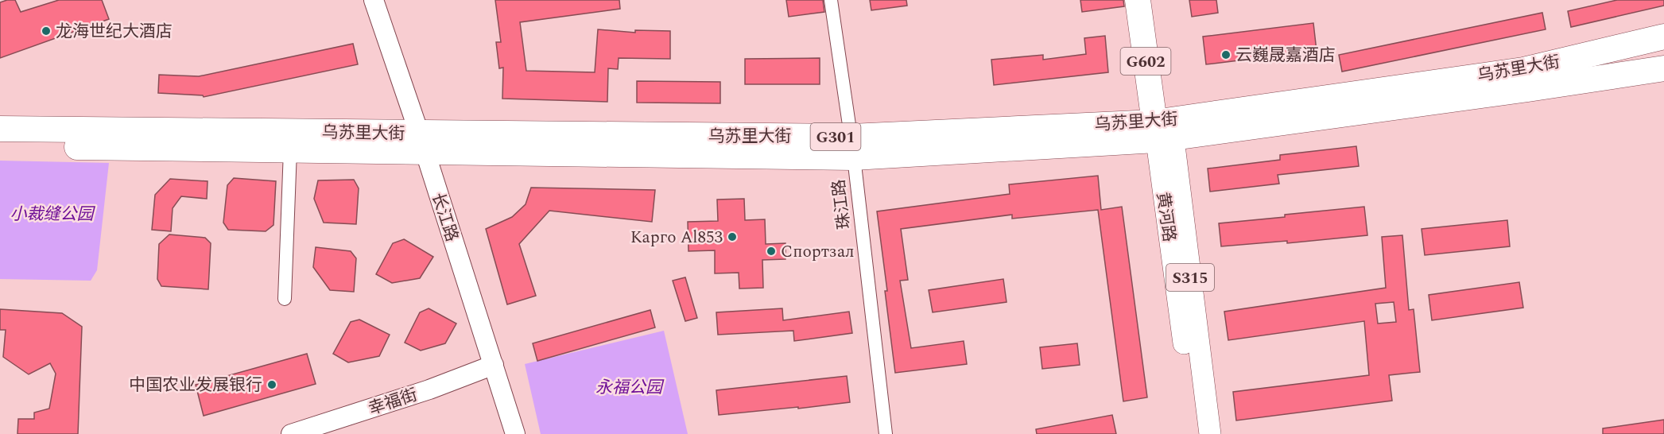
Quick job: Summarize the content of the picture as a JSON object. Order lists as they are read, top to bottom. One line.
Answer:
{"streets":{"highway":["G602","乌苏里大街","G301","黄河路"],"main road":["S315"],"street":["珠江路","长江路","幸福街"]},"crossings":[["乌苏里大街","珠江路"],["乌苏里大街","长江路"],["乌苏里大街","黄河路"],["长江路","幸福街"]],"parks":["小裁缝公园","永福公园"],"places":["龙海世纪大酒店","云巍晟嘉酒店","Карго Al853","Спортзал","中国农业发展银行"]}
